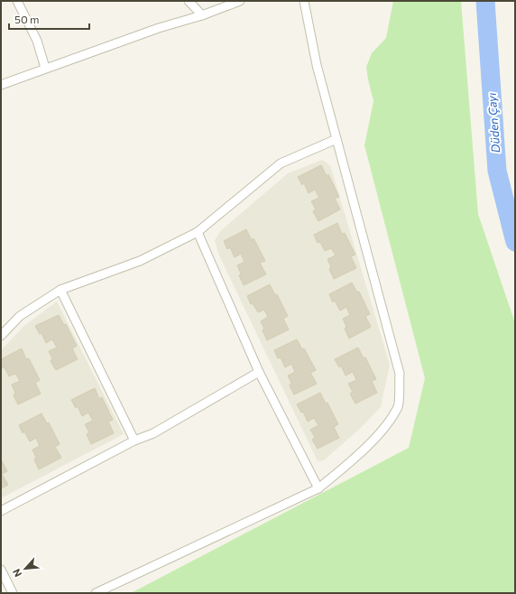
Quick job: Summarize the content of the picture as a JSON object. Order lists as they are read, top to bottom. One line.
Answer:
{"water":["Düden Çayı"],"scale_bar":"50 m","north":"bottom left"}
